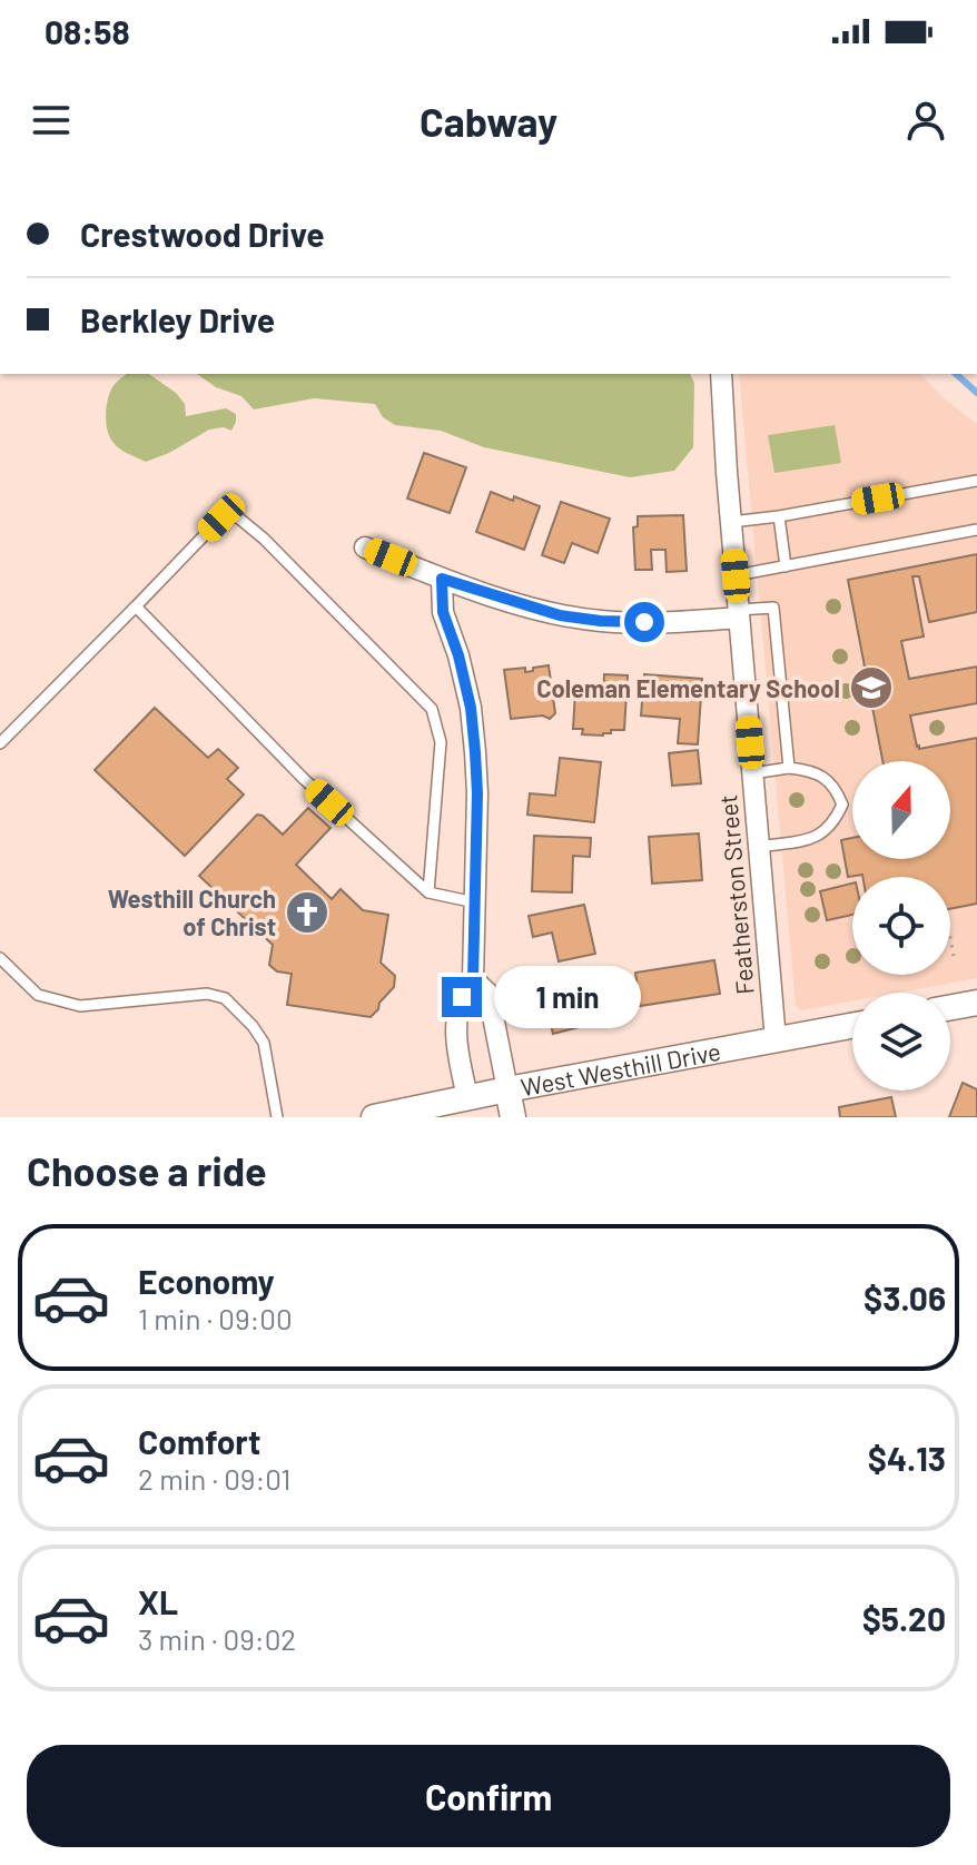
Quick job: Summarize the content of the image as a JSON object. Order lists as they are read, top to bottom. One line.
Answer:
{"streets":{"street":["Featherston Street","West Westhill Drive"]},"crossings":[["Featherston Street","West Westhill Drive"]],"places":{"school or university":["Coleman Elementary School"],"church":["Westhill Church of Christ"]},"north":"top","page":{"status":"08:58","header":"Cabway","banner":["Crestwood Drive","Berkley Drive"],"bubble":"1 min","heading":"Choose a ride","list":[{"name":"Economy","note":"1 min · 09:00","value":"$3.06"},{"name":"Comfort","note":"2 min · 09:01","value":"$4.13"},{"name":"XL","note":"3 min · 09:02","value":"$5.20"}],"buttons":"Confirm"}}
